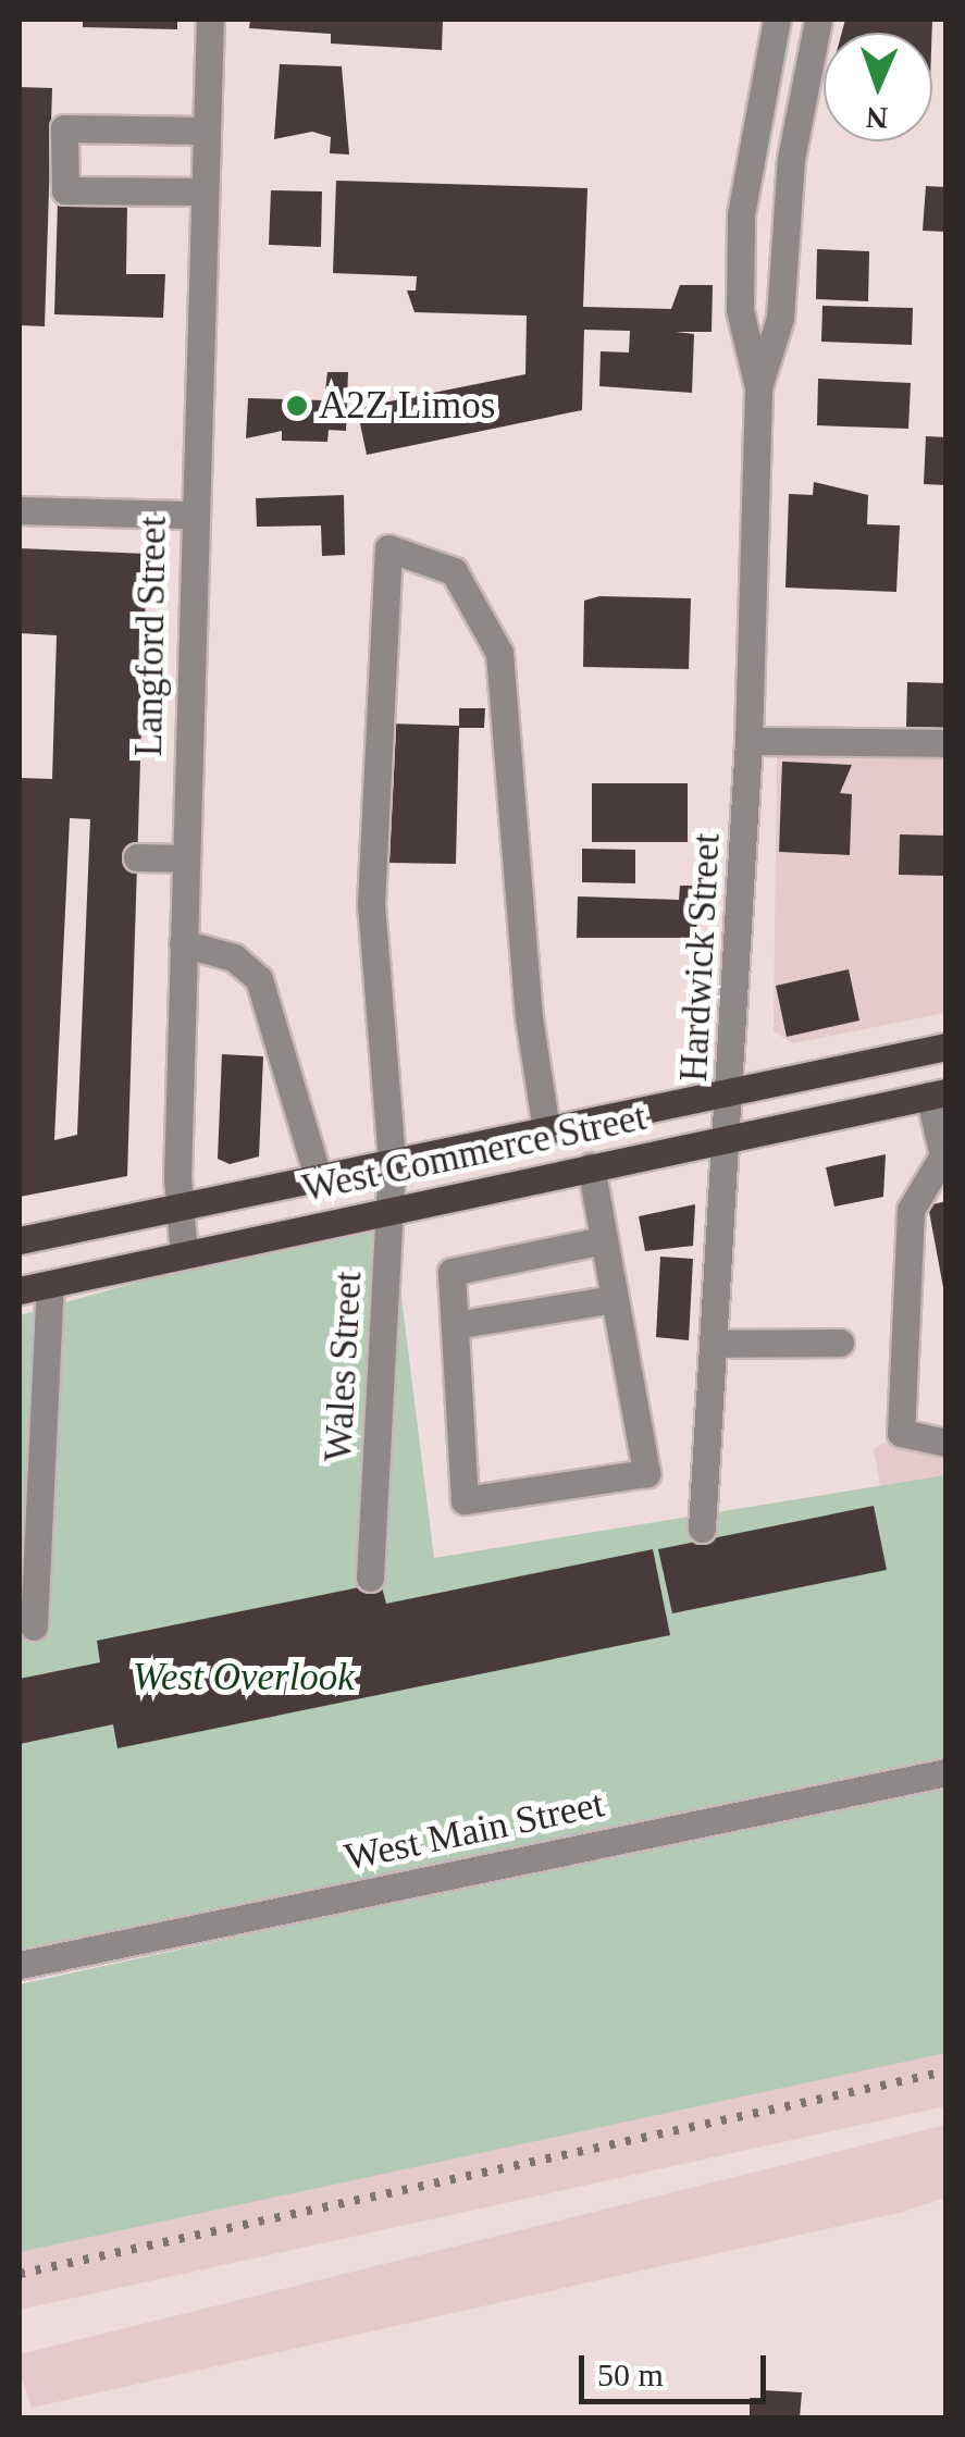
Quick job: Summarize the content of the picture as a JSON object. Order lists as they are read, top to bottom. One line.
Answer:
{"streets":{"main road":["West Commerce Street"],"street":["Langford Street","Hardwick Street","Wales Street","West Main Street"]},"crossings":[["Langford Street","West Commerce Street"],["Hardwick Street","West Commerce Street"],["West Commerce Street","Wales Street"]],"parks":["West Overlook"],"places":["A2Z Limos"],"scale_bar":"50 m","north":"bottom"}
